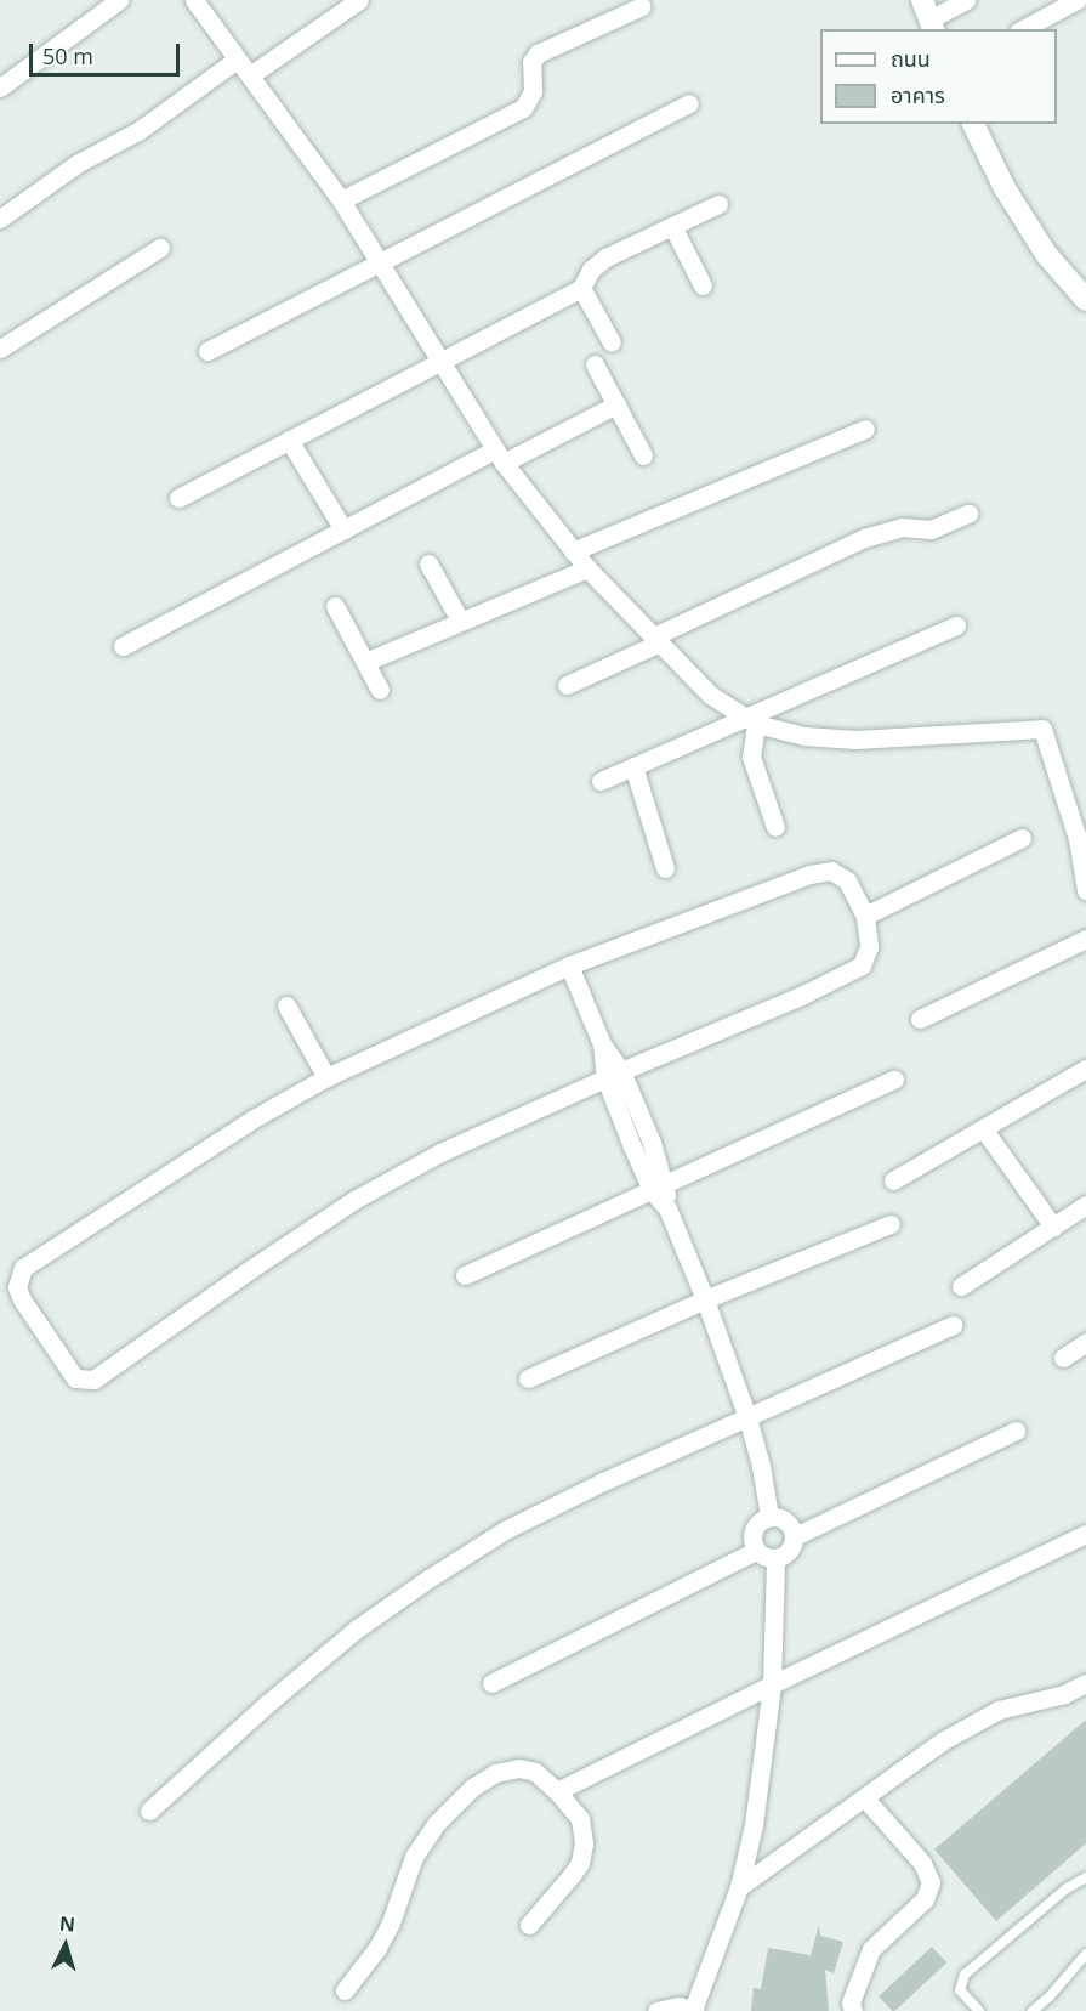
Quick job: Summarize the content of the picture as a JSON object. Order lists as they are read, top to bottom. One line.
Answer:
{"legend":["ถนน","อาคาร"],"scale_bar":"50 m","north":"top"}
